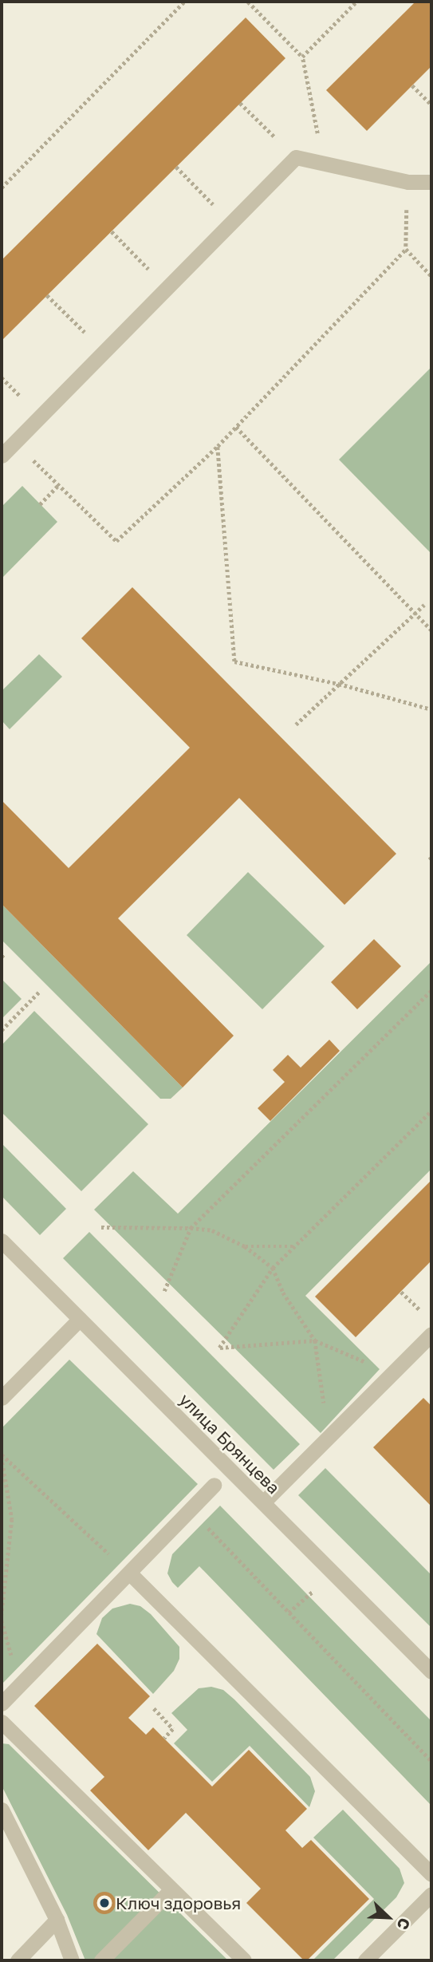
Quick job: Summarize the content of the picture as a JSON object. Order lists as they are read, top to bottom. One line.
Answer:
{"streets":{"street":["улица Брянцева"]},"places":["Ключ здоровья"],"north":"bottom right"}
